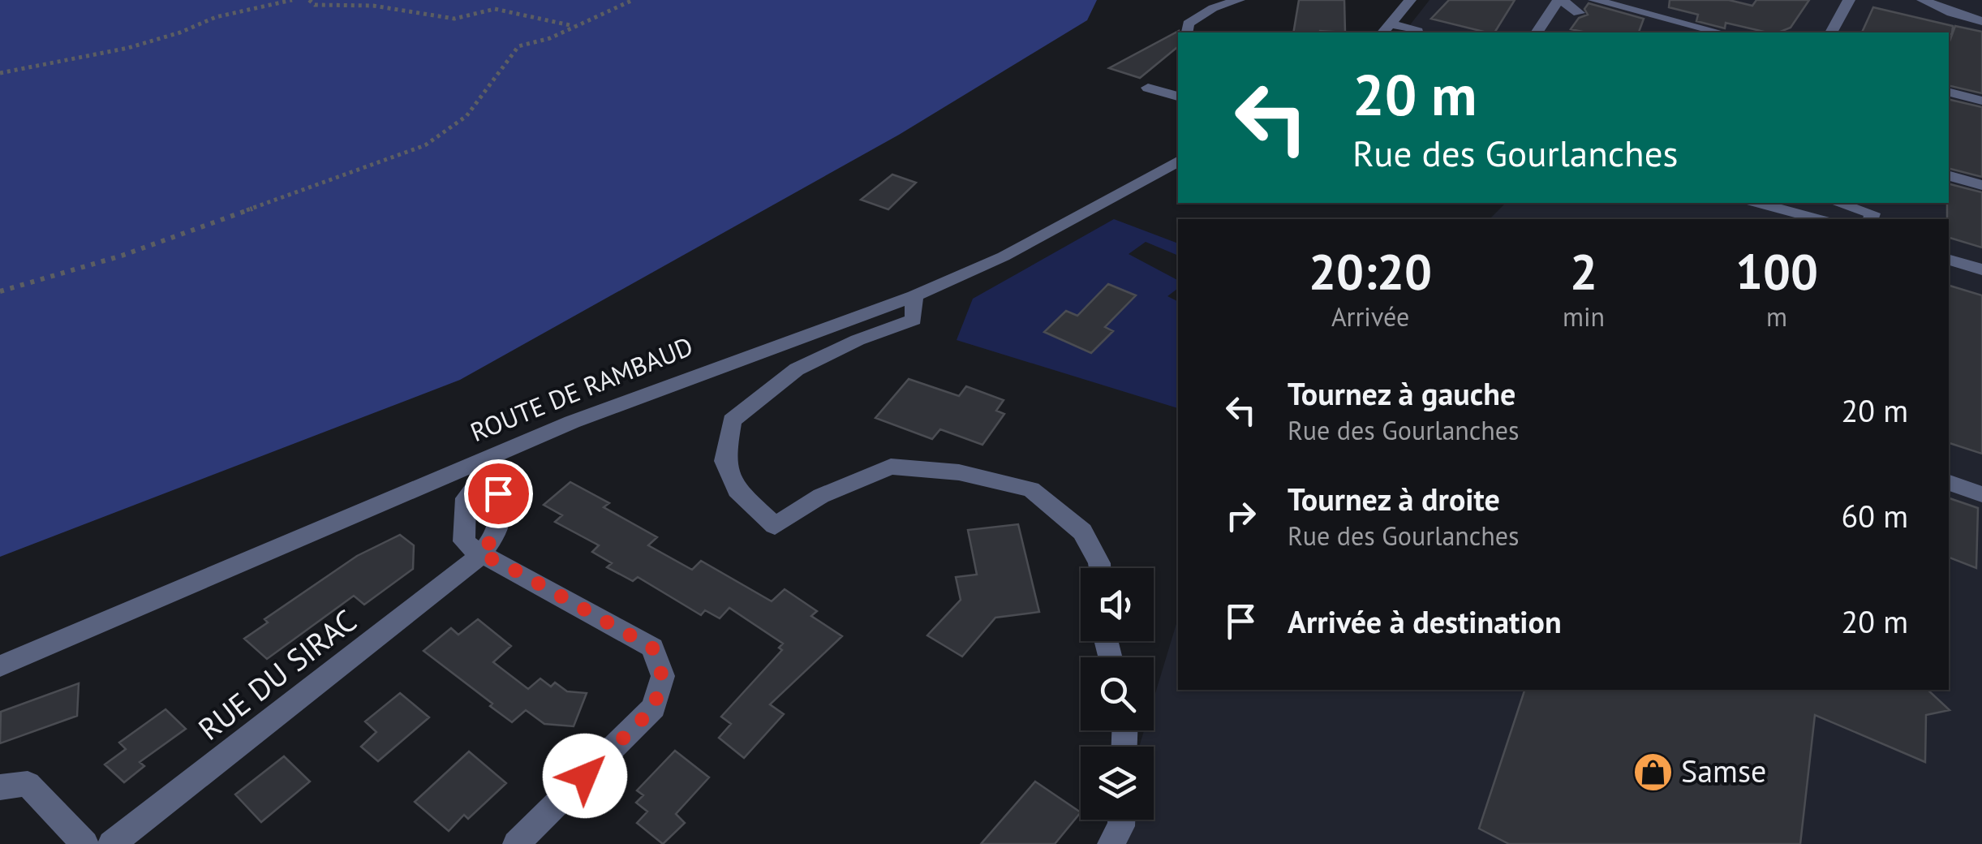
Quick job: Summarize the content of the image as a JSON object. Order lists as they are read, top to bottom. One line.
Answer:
{"streets":{"street":["ROUTE DE RAMBAUD","RUE DU SIRAC"]},"crossings":[["ROUTE DE RAMBAUD","RUE DU SIRAC"]],"places":{"shop":["Samse"]},"page":{"turn":["20 m","Rue des Gourlanches"],"eta":["20:20","Arrivée","2","min","100","m"],"list":[{"name":"Tournez à gauche","note":"Rue des Gourlanches","value":"20 m"},{"name":"Tournez à droite","note":"Rue des Gourlanches","value":"60 m"},{"name":"Arrivée à destination","value":"20 m"}]}}
